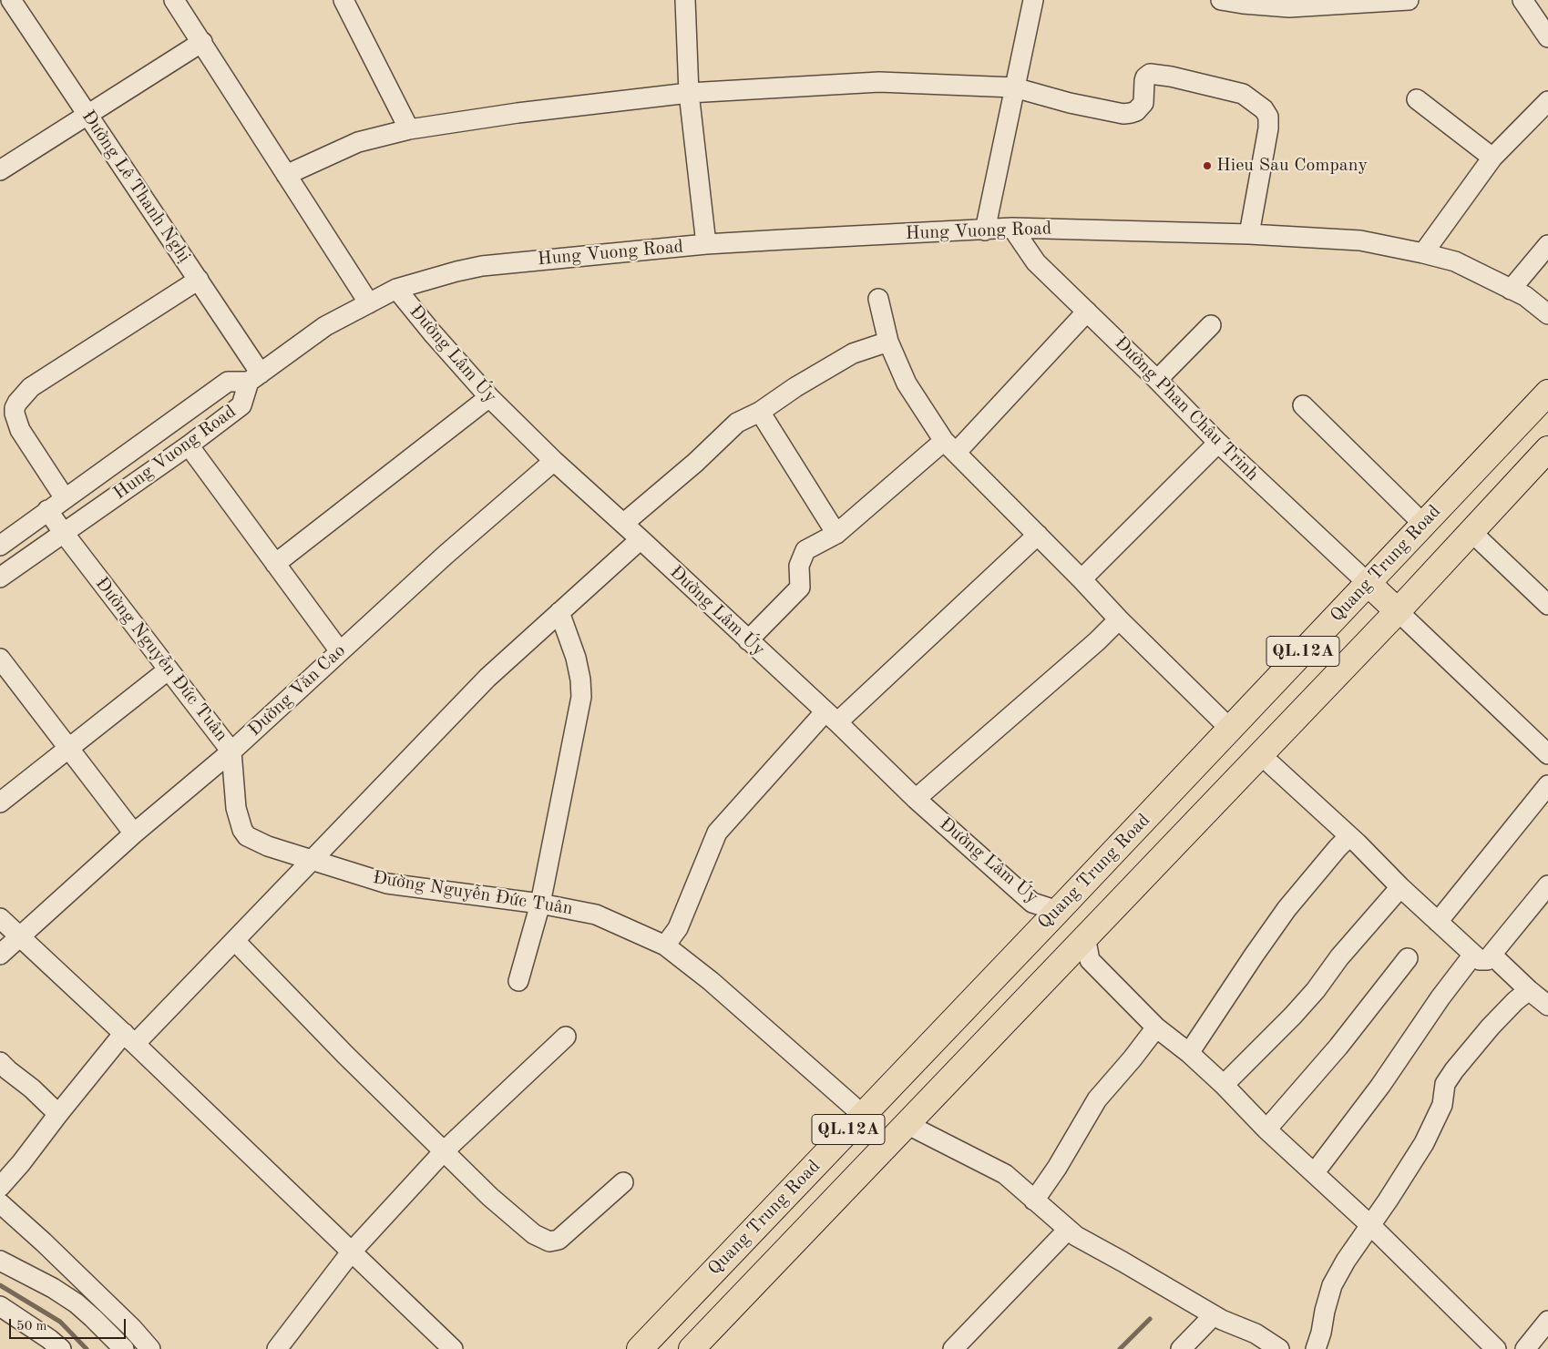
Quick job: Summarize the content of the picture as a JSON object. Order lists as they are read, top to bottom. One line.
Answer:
{"streets":{"highway":["Quang Trung Road","QL.12A"],"street":["Đường Lê Thanh Nghị","Hung Vuong Road","Đường Lâm Úy","Đường Phan Châu Trinh","Đường Nguyễn Đức Tuân","Đường Văn Cao"]},"crossings":[["Đường Lê Thanh Nghị","Hung Vuong Road"],["Hung Vuong Road","Đường Lâm Úy"],["Hung Vuong Road","Đường Phan Châu Trinh"],["Hung Vuong Road","Đường Nguyễn Đức Tuân"],["Đường Lâm Úy","Quang Trung Road"],["Đường Lâm Úy","Đường Văn Cao"],["Đường Phan Châu Trinh","Quang Trung Road"],["Quang Trung Road","Đường Nguyễn Đức Tuân"],["Đường Nguyễn Đức Tuân","Đường Văn Cao"]],"places":["Hieu Sau Company"],"scale_bar":"50 m"}
